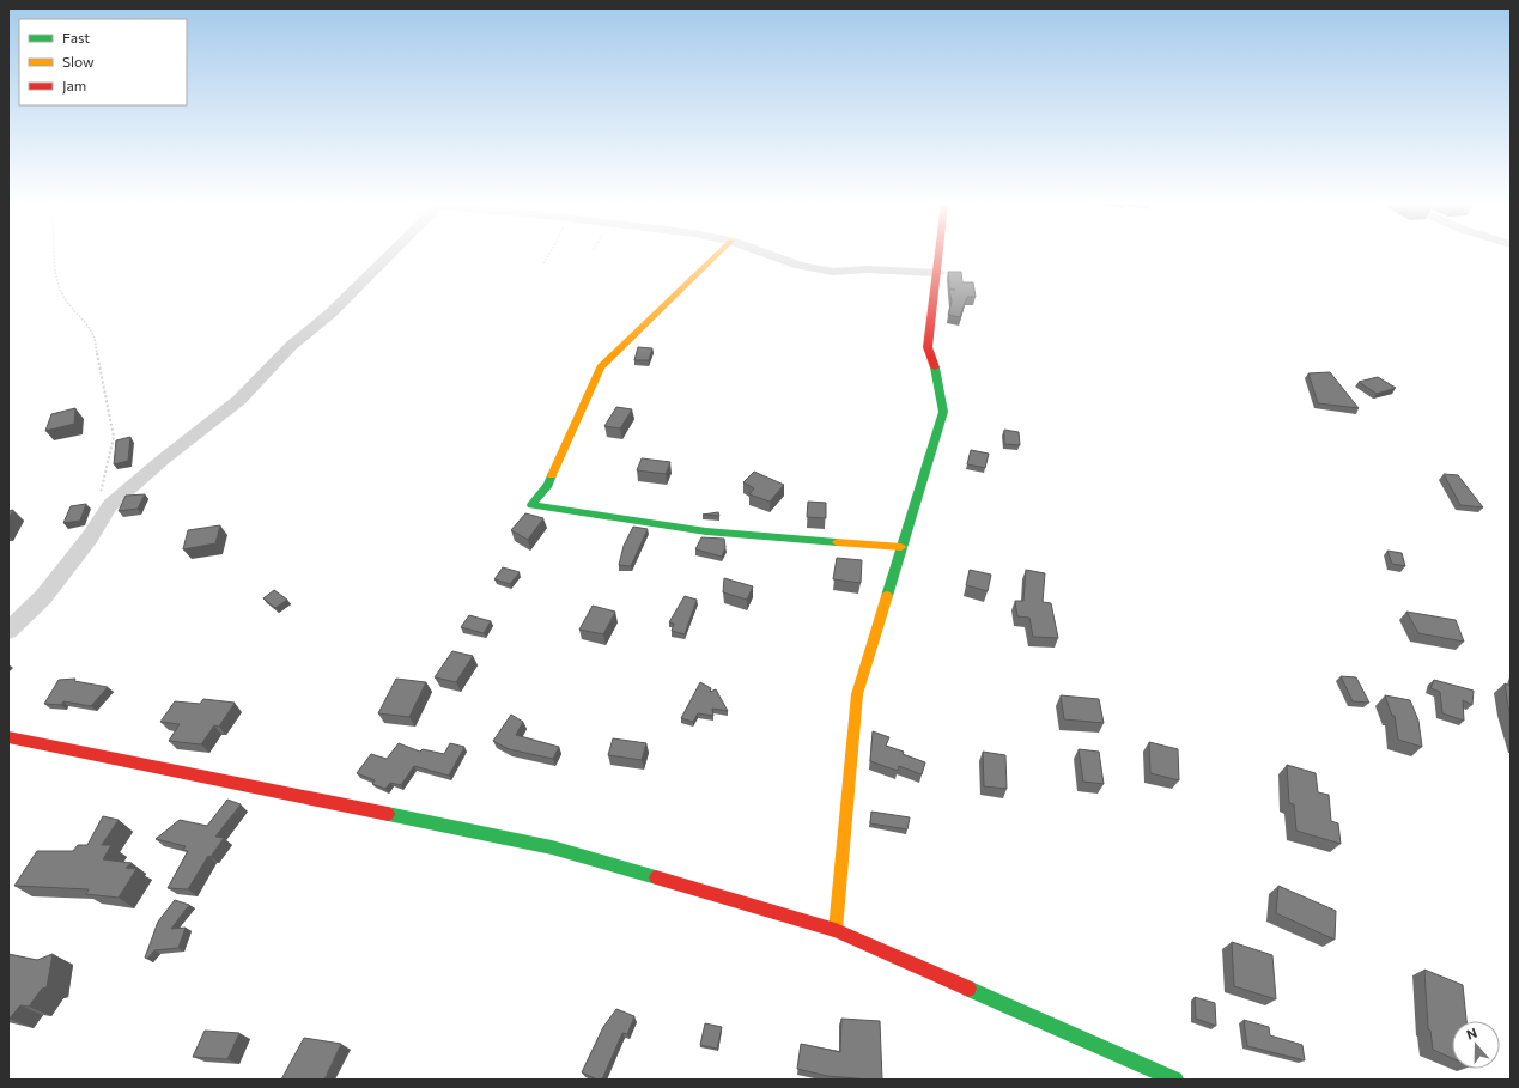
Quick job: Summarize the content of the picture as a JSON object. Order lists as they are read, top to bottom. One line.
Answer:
{"legend":["Fast","Slow","Jam"],"north":"top"}
